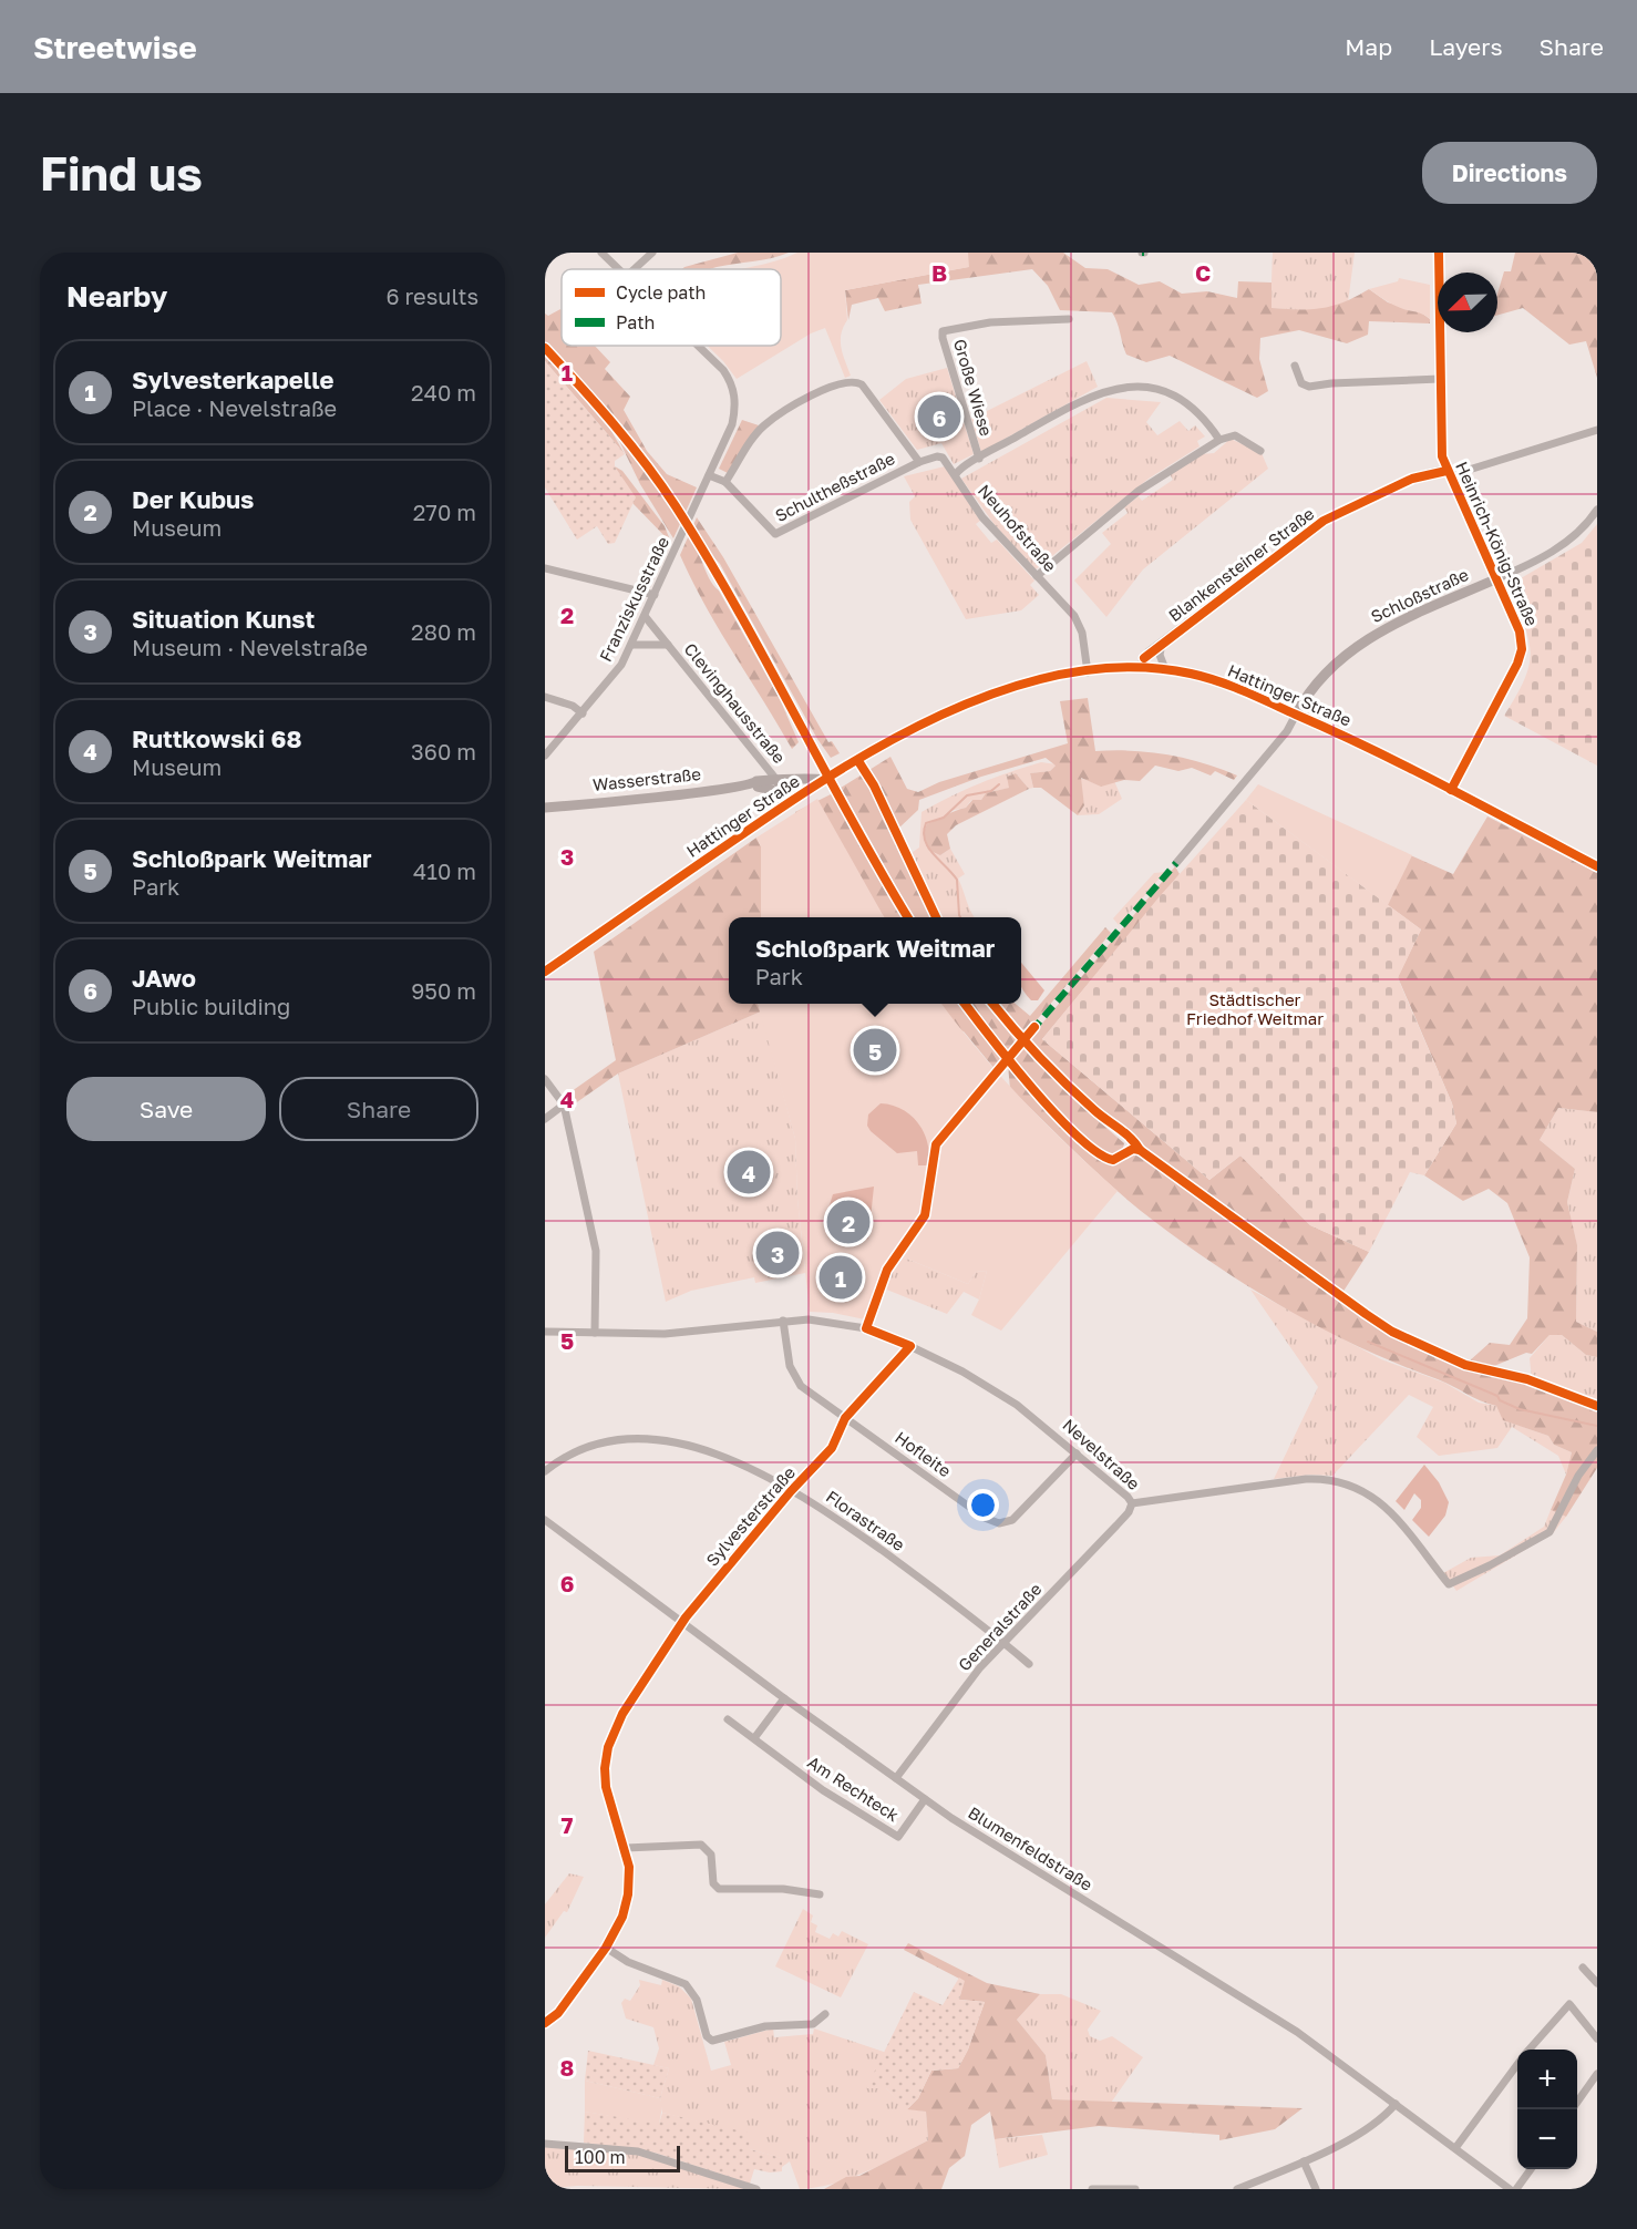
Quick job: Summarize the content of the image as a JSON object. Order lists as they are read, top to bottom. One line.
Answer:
{"streets":{"main road":["Heinrich-König-Straße","Schloßstraße","Hattinger Straße","Wasserstraße"],"street":["Große Wiese","Schultheßstraße","Neuhofstraße","Blankensteiner Straße","Franziskusstraße","Clevinghausstraße","Hofleite","Nevelstraße","Sylvesterstraße","Florastraße","Generalstraße","Am Rechteck","Blumenfeldstraße"]},"crossings":[["Schultheßstraße","Neuhofstraße"],["Schultheßstraße","Franziskusstraße"],["Neuhofstraße","Hattinger Straße"],["Heinrich-König-Straße","Blankensteiner Straße"],["Heinrich-König-Straße","Schloßstraße"],["Heinrich-König-Straße","Hattinger Straße"],["Blankensteiner Straße","Hattinger Straße"],["Schloßstraße","Hattinger Straße"],["Franziskusstraße","Clevinghausstraße"],["Hattinger Straße","Wasserstraße"],["Clevinghausstraße","Wasserstraße"],["Hofleite","Nevelstraße"],["Nevelstraße","Generalstraße"],["Sylvesterstraße","Florastraße"],["Sylvesterstraße","Blumenfeldstraße"],["Florastraße","Generalstraße"],["Generalstraße","Blumenfeldstraße"],["Am Rechteck","Blumenfeldstraße"]],"parks":["Städtischer Friedhof Weitmar"],"legend":["Cycle path","Path"],"scale_bar":"100 m","north":"bottom left","page":{"header":"Streetwise","nav":["Map","Layers","Share"],"buttons":["Directions",["Save","Share"]],"title":"Find us","heading":["Nearby","6 results"],"list":[{"mark":"1","name":"Sylvesterkapelle","note":"Place · Nevelstraße","value":"240 m"},{"mark":"2","name":"Der Kubus","note":"Museum","value":"270 m"},{"mark":"3","name":"Situation Kunst","note":"Museum · Nevelstraße","value":"280 m"},{"mark":"4","name":"Ruttkowski 68","note":"Museum","value":"360 m"},{"mark":"5","name":"Schloßpark Weitmar","note":"Park","value":"410 m"},{"mark":"6","name":"JAwo","note":"Public building","value":"950 m"}],"pins":["6","5","4","2","3","1"],"popup":["Schloßpark Weitmar","Park"],"map_buttons":["+","−"],"scale":"100 m"},"grid":{"columns":["B","C"],"rows":["1","2","3","4","5","6","7","8"]}}
